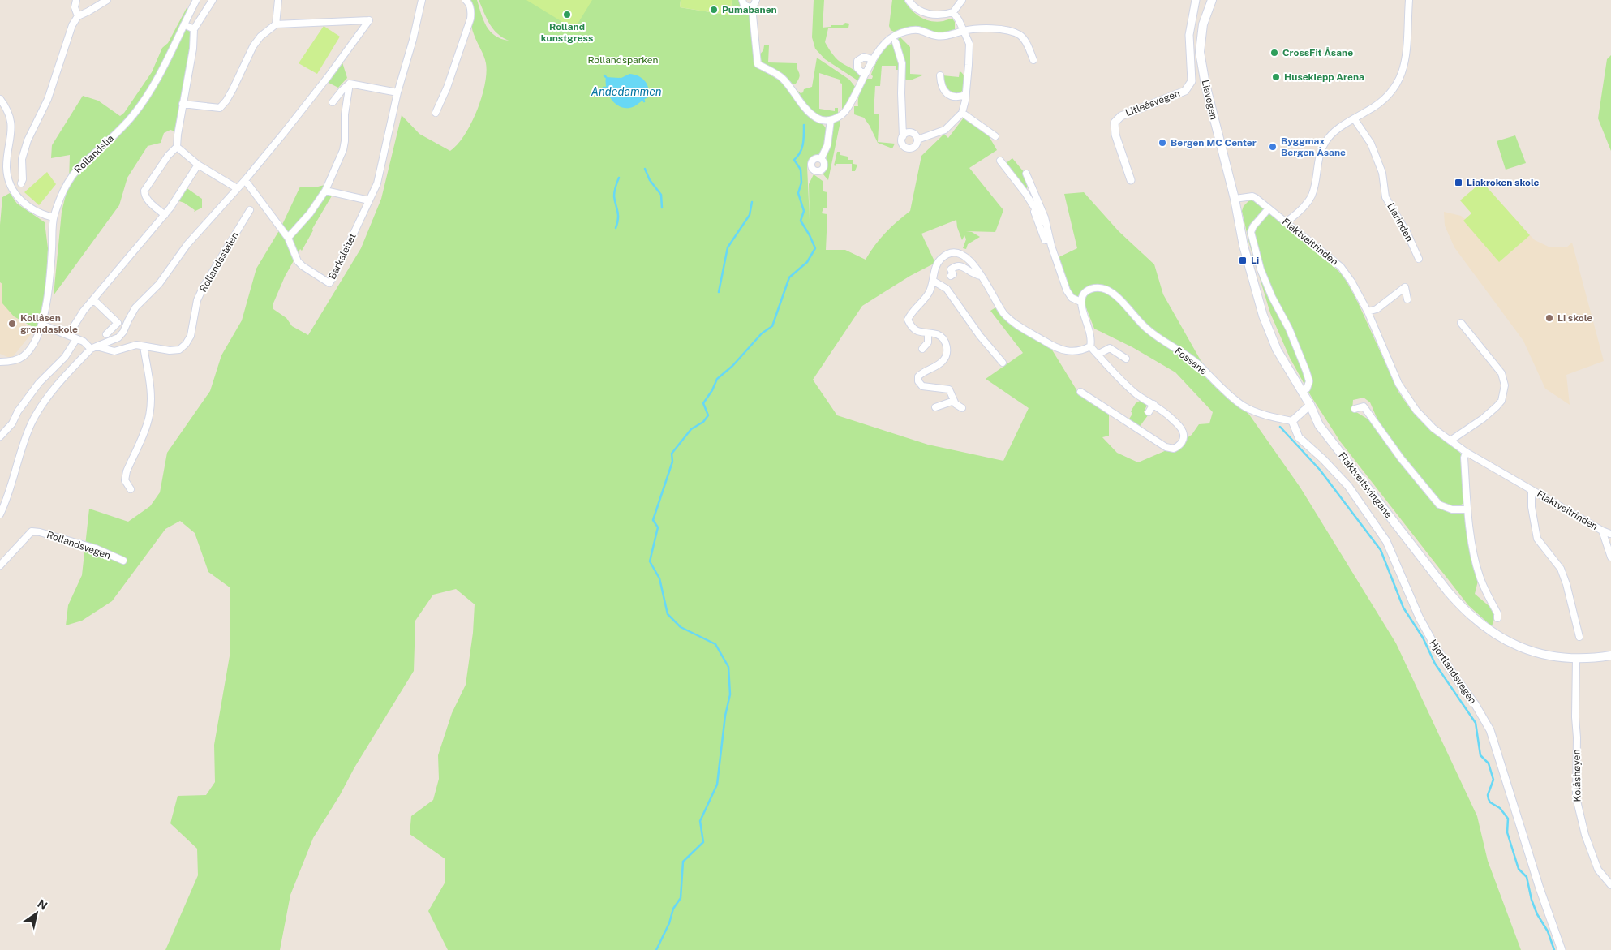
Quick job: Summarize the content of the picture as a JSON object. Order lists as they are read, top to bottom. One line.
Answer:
{"streets":{"main road":["Liavegen","Flaktveitsvingane"],"street":["Litleåsvegen","Rollandslia","Liarinden","Flaktveitrinden","Barkaleitet","Rollandsstølen","Fossane","Rollandsvegen","Hjortlandsvegen","Kolåshøyen"]},"crossings":[["Liavegen","Flaktveitrinden"],["Liavegen","Flaktveitsvingane"],["Flaktveitrinden","Flaktveitsvingane"],["Fossane","Hjortlandsvegen"],["Flaktveitsvingane","Kolåshøyen"]],"water":["Andedammen"],"parks":["Rollandsparken"],"places":{"other":["Pumabanen","Rolland kunstgress","CrossFit Åsane","Huseklepp Arena","Bergen MC Center","Byggmax Bergen Åsane","Li skole","Kollåsen grendaskole"],"transit":["Liakroken skole","Li"]},"north":"top right"}
